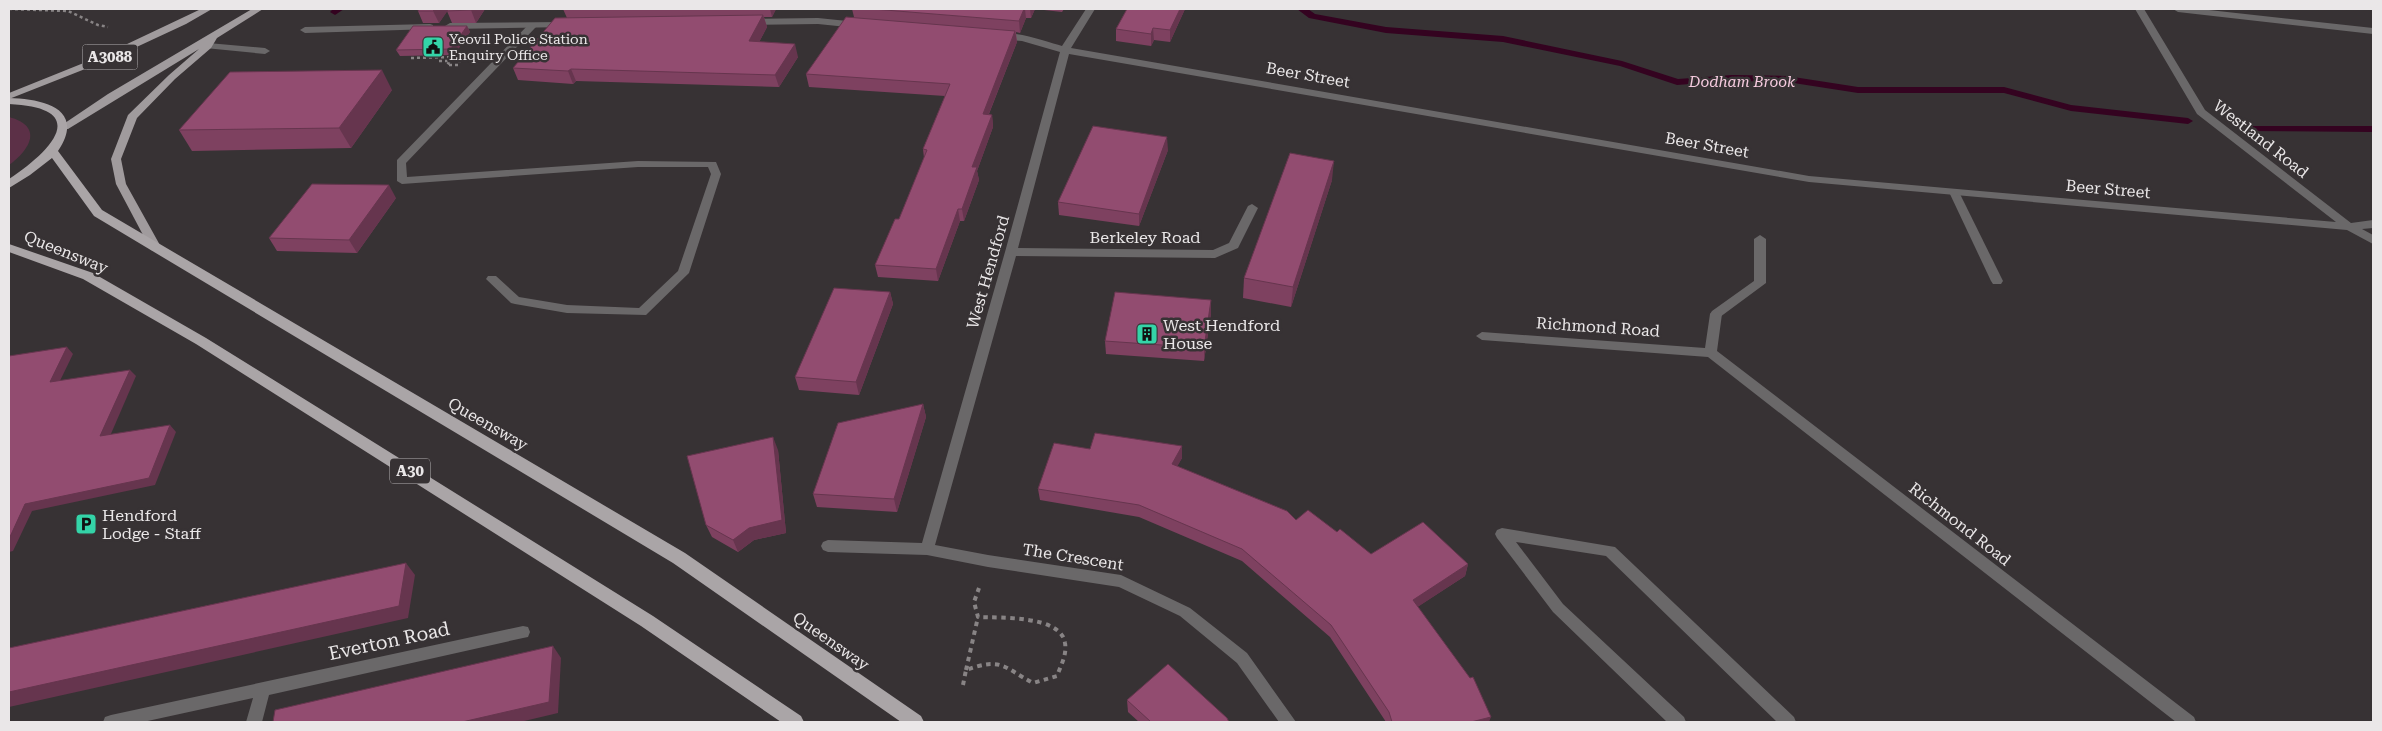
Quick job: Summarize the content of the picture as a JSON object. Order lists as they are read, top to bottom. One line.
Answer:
{"streets":{"highway":["Queensway","A30"],"main road":["A3088"],"street":["Beer Street","Westland Road","Berkeley Road","West Hendford","Richmond Road","The Crescent","Everton Road"]},"crossings":[["Beer Street","Westland Road"],["Beer Street","West Hendford"],["Berkeley Road","West Hendford"],["West Hendford","The Crescent"]],"water":["Dodham Brook"],"places":{"public building":["Yeovil Police Station Enquiry Office"],"building":["West Hendford House"],"parking":["Hendford Lodge - Staff"]}}
